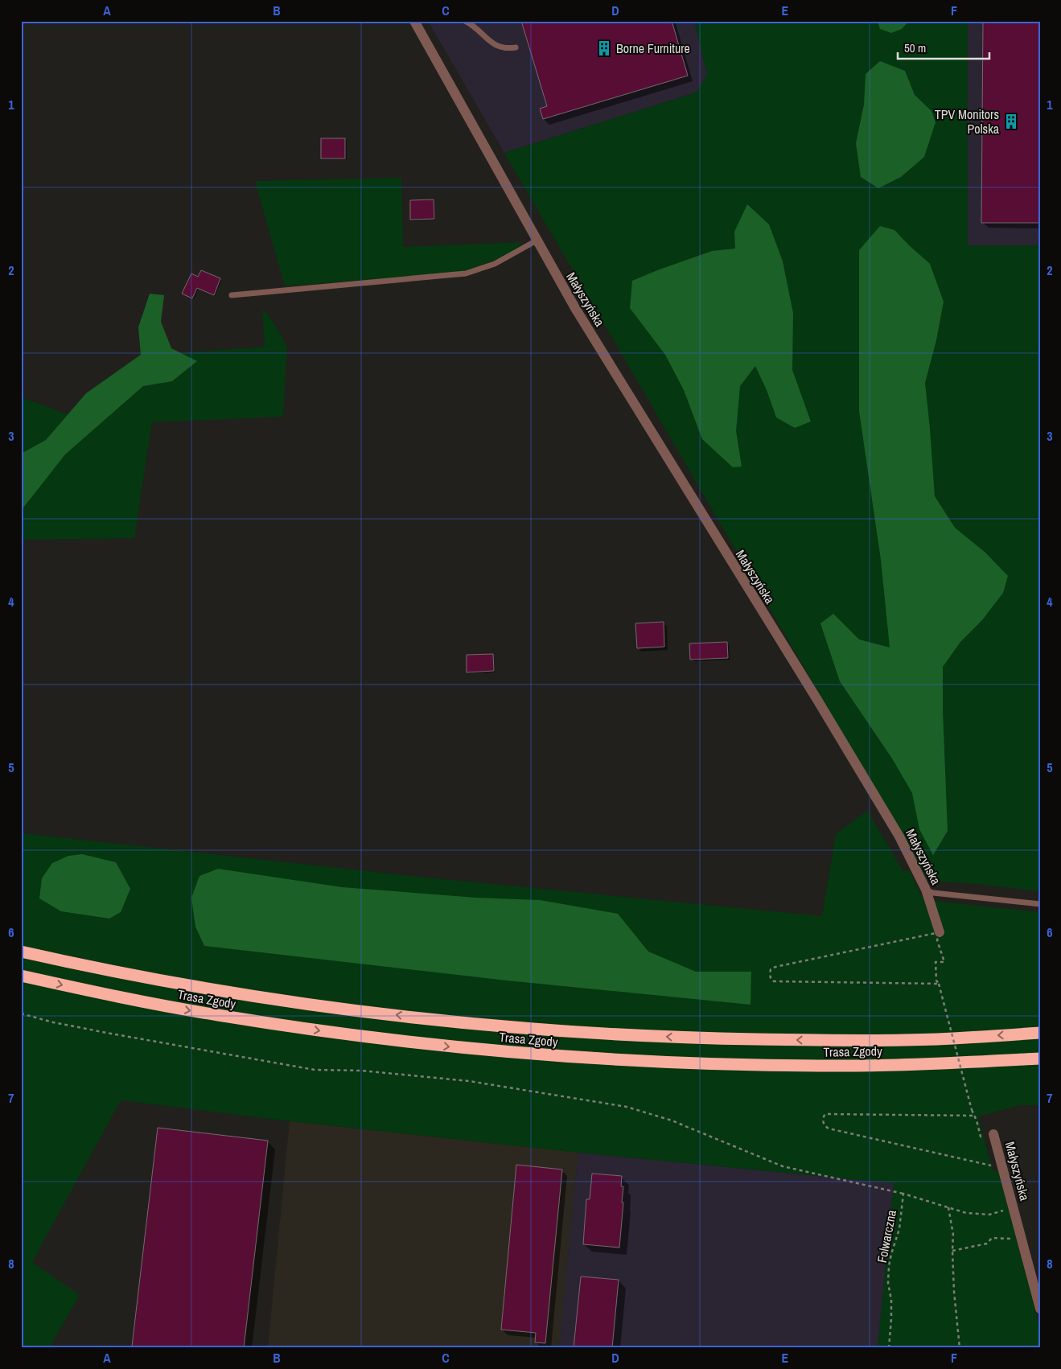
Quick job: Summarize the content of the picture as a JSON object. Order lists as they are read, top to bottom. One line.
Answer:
{"streets":{"highway":["Trasa Zgody"],"street":["Małyszyńska"],"path":["Folwarczna"]},"crossings":[["Małyszyńska","Folwarczna"]],"places":{"building":["Borne Furniture","TPV Monitors Polska"]},"scale_bar":"50 m","grid":{"columns":["A","B","C","D","E","F"],"rows":["1","2","3","4","5","6","7","8"]}}
